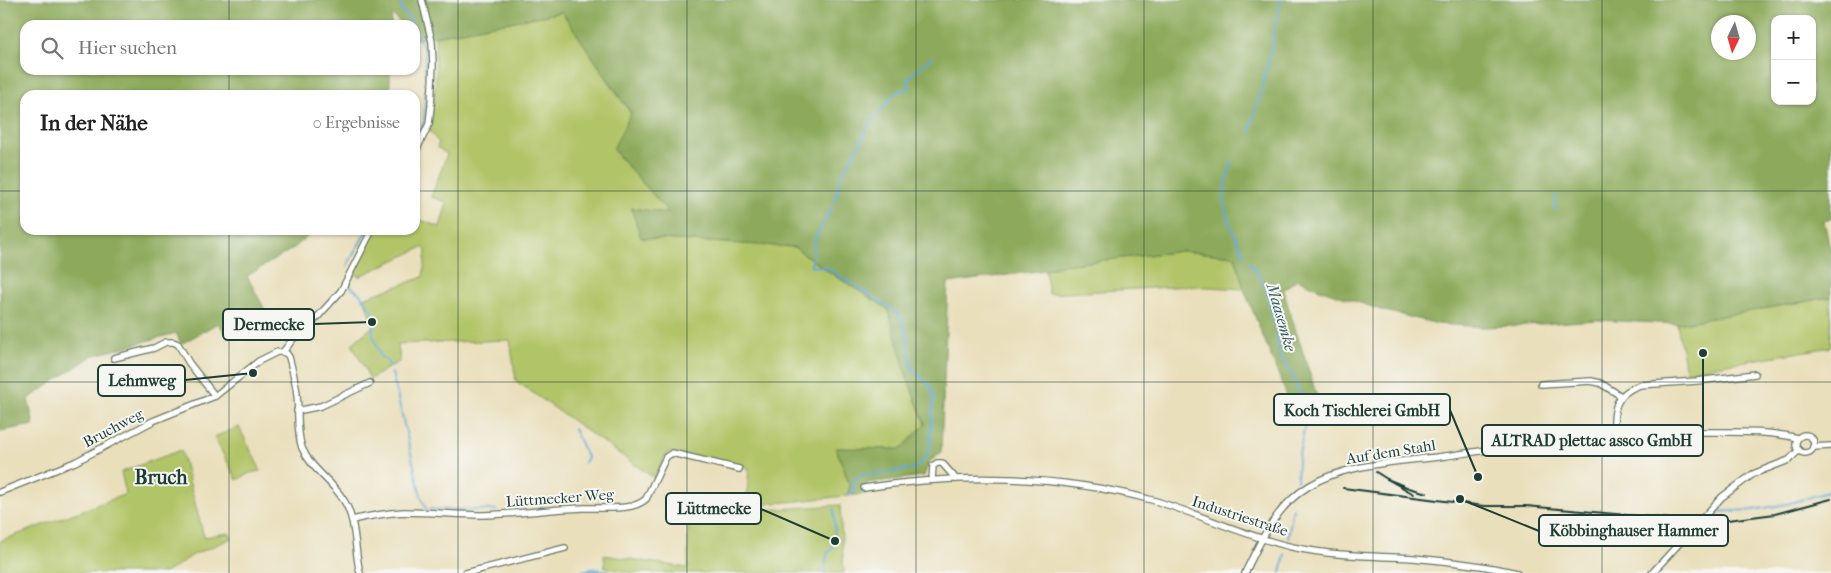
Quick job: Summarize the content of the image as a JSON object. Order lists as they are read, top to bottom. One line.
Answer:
{"streets":{"street":["Bruchweg","Auf dem Stahl","Lüttmecker Weg","Industriestraße"]},"crossings":[["Auf dem Stahl","Industriestraße"]],"districts":["Bruch"],"water":["Maasemke"],"places":["Dermecke","ALTRAD plettac assco GmbH","Lehmweg","Koch Tischlerei GmbH","Köbbinghauser Hammer","Lüttmecke"],"north":"bottom","page":{"map_buttons":["+","−"],"search":"Hier suchen","heading":["In der Nähe","0 Ergebnisse"]}}
